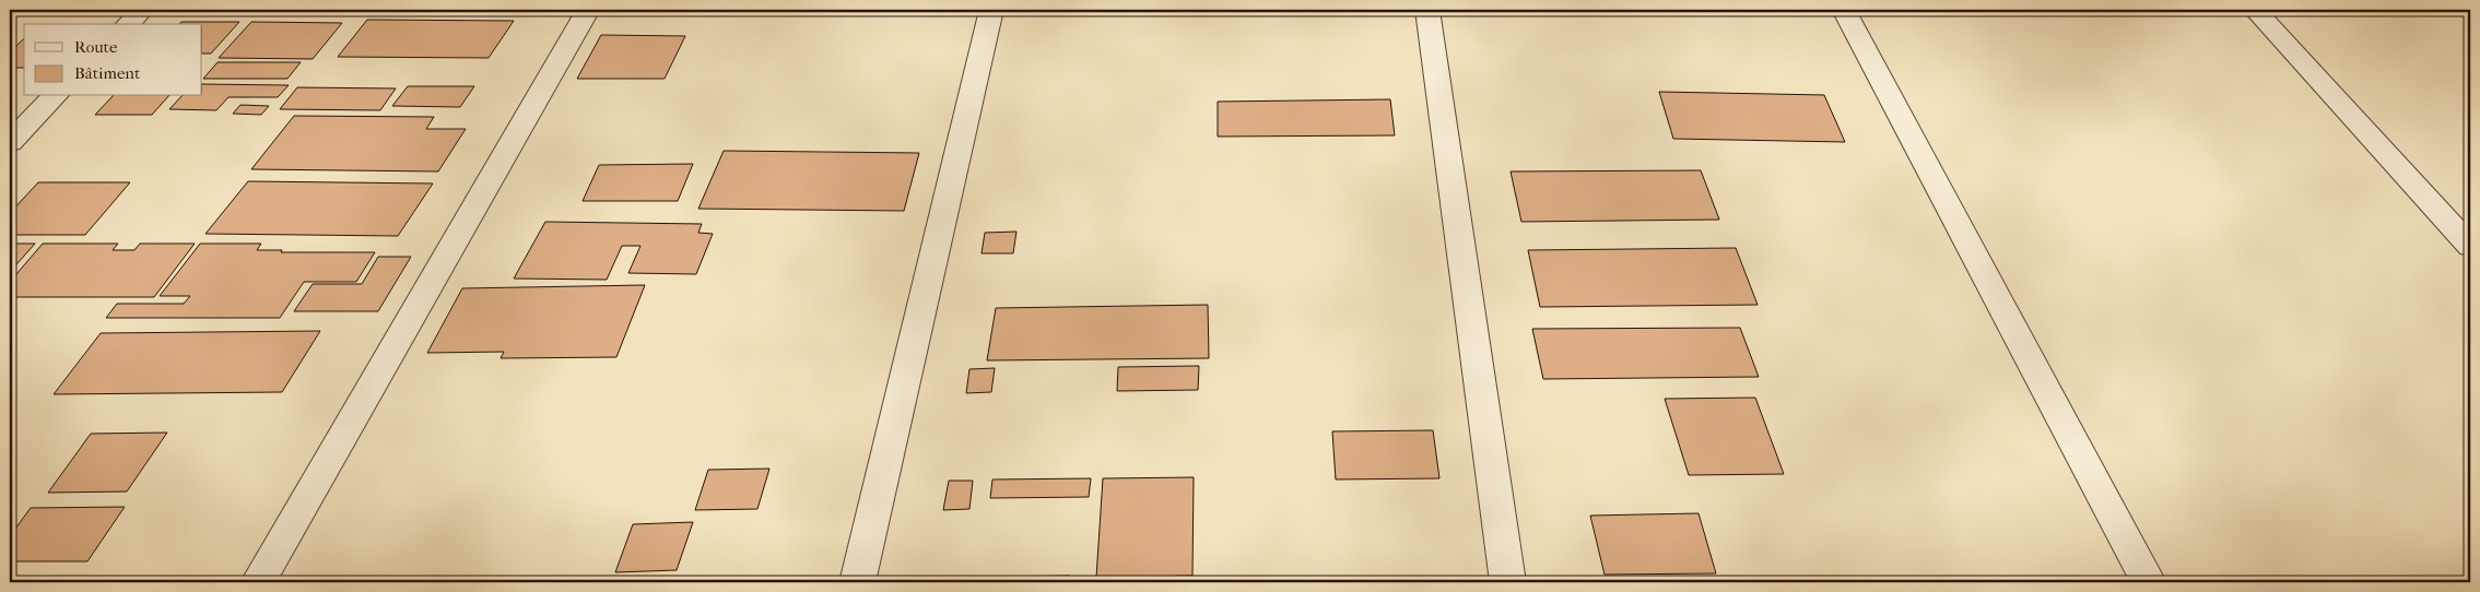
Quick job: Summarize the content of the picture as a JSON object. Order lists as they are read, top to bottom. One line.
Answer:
{"legend":["Route","Bâtiment"]}
